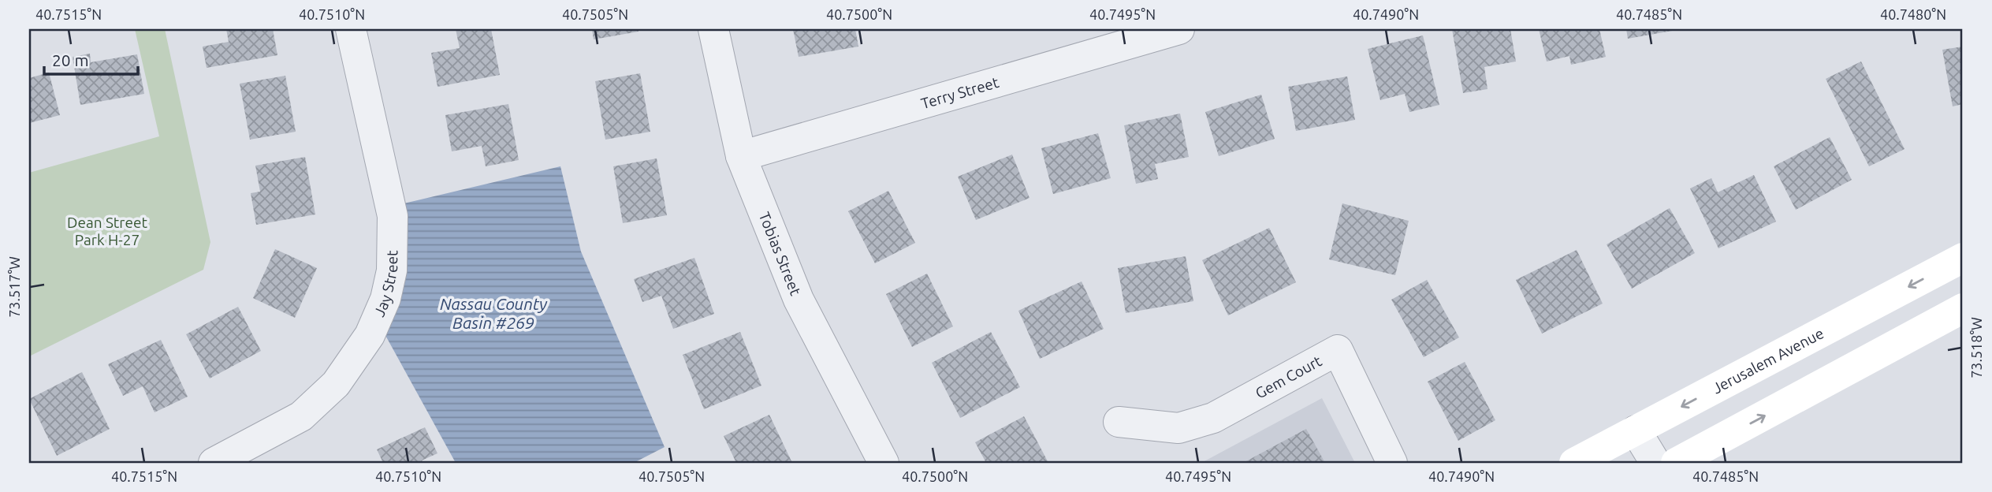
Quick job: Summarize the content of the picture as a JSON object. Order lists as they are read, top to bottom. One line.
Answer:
{"streets":{"main road":["Jerusalem Avenue"],"street":["Terry Street","Tobias Street","Jay Street","Gem Court"]},"crossings":[["Terry Street","Tobias Street"]],"water":["Nassau County Basin #269"],"parks":["Dean Street Park H-27"],"scale_bar":"20 m","coordinates":["40.7515°N","40.7510°N","40.7505°N","40.7500°N","40.7495°N","40.7490°N","40.7485°N","40.7480°N","73.517°W","73.518°W"]}
